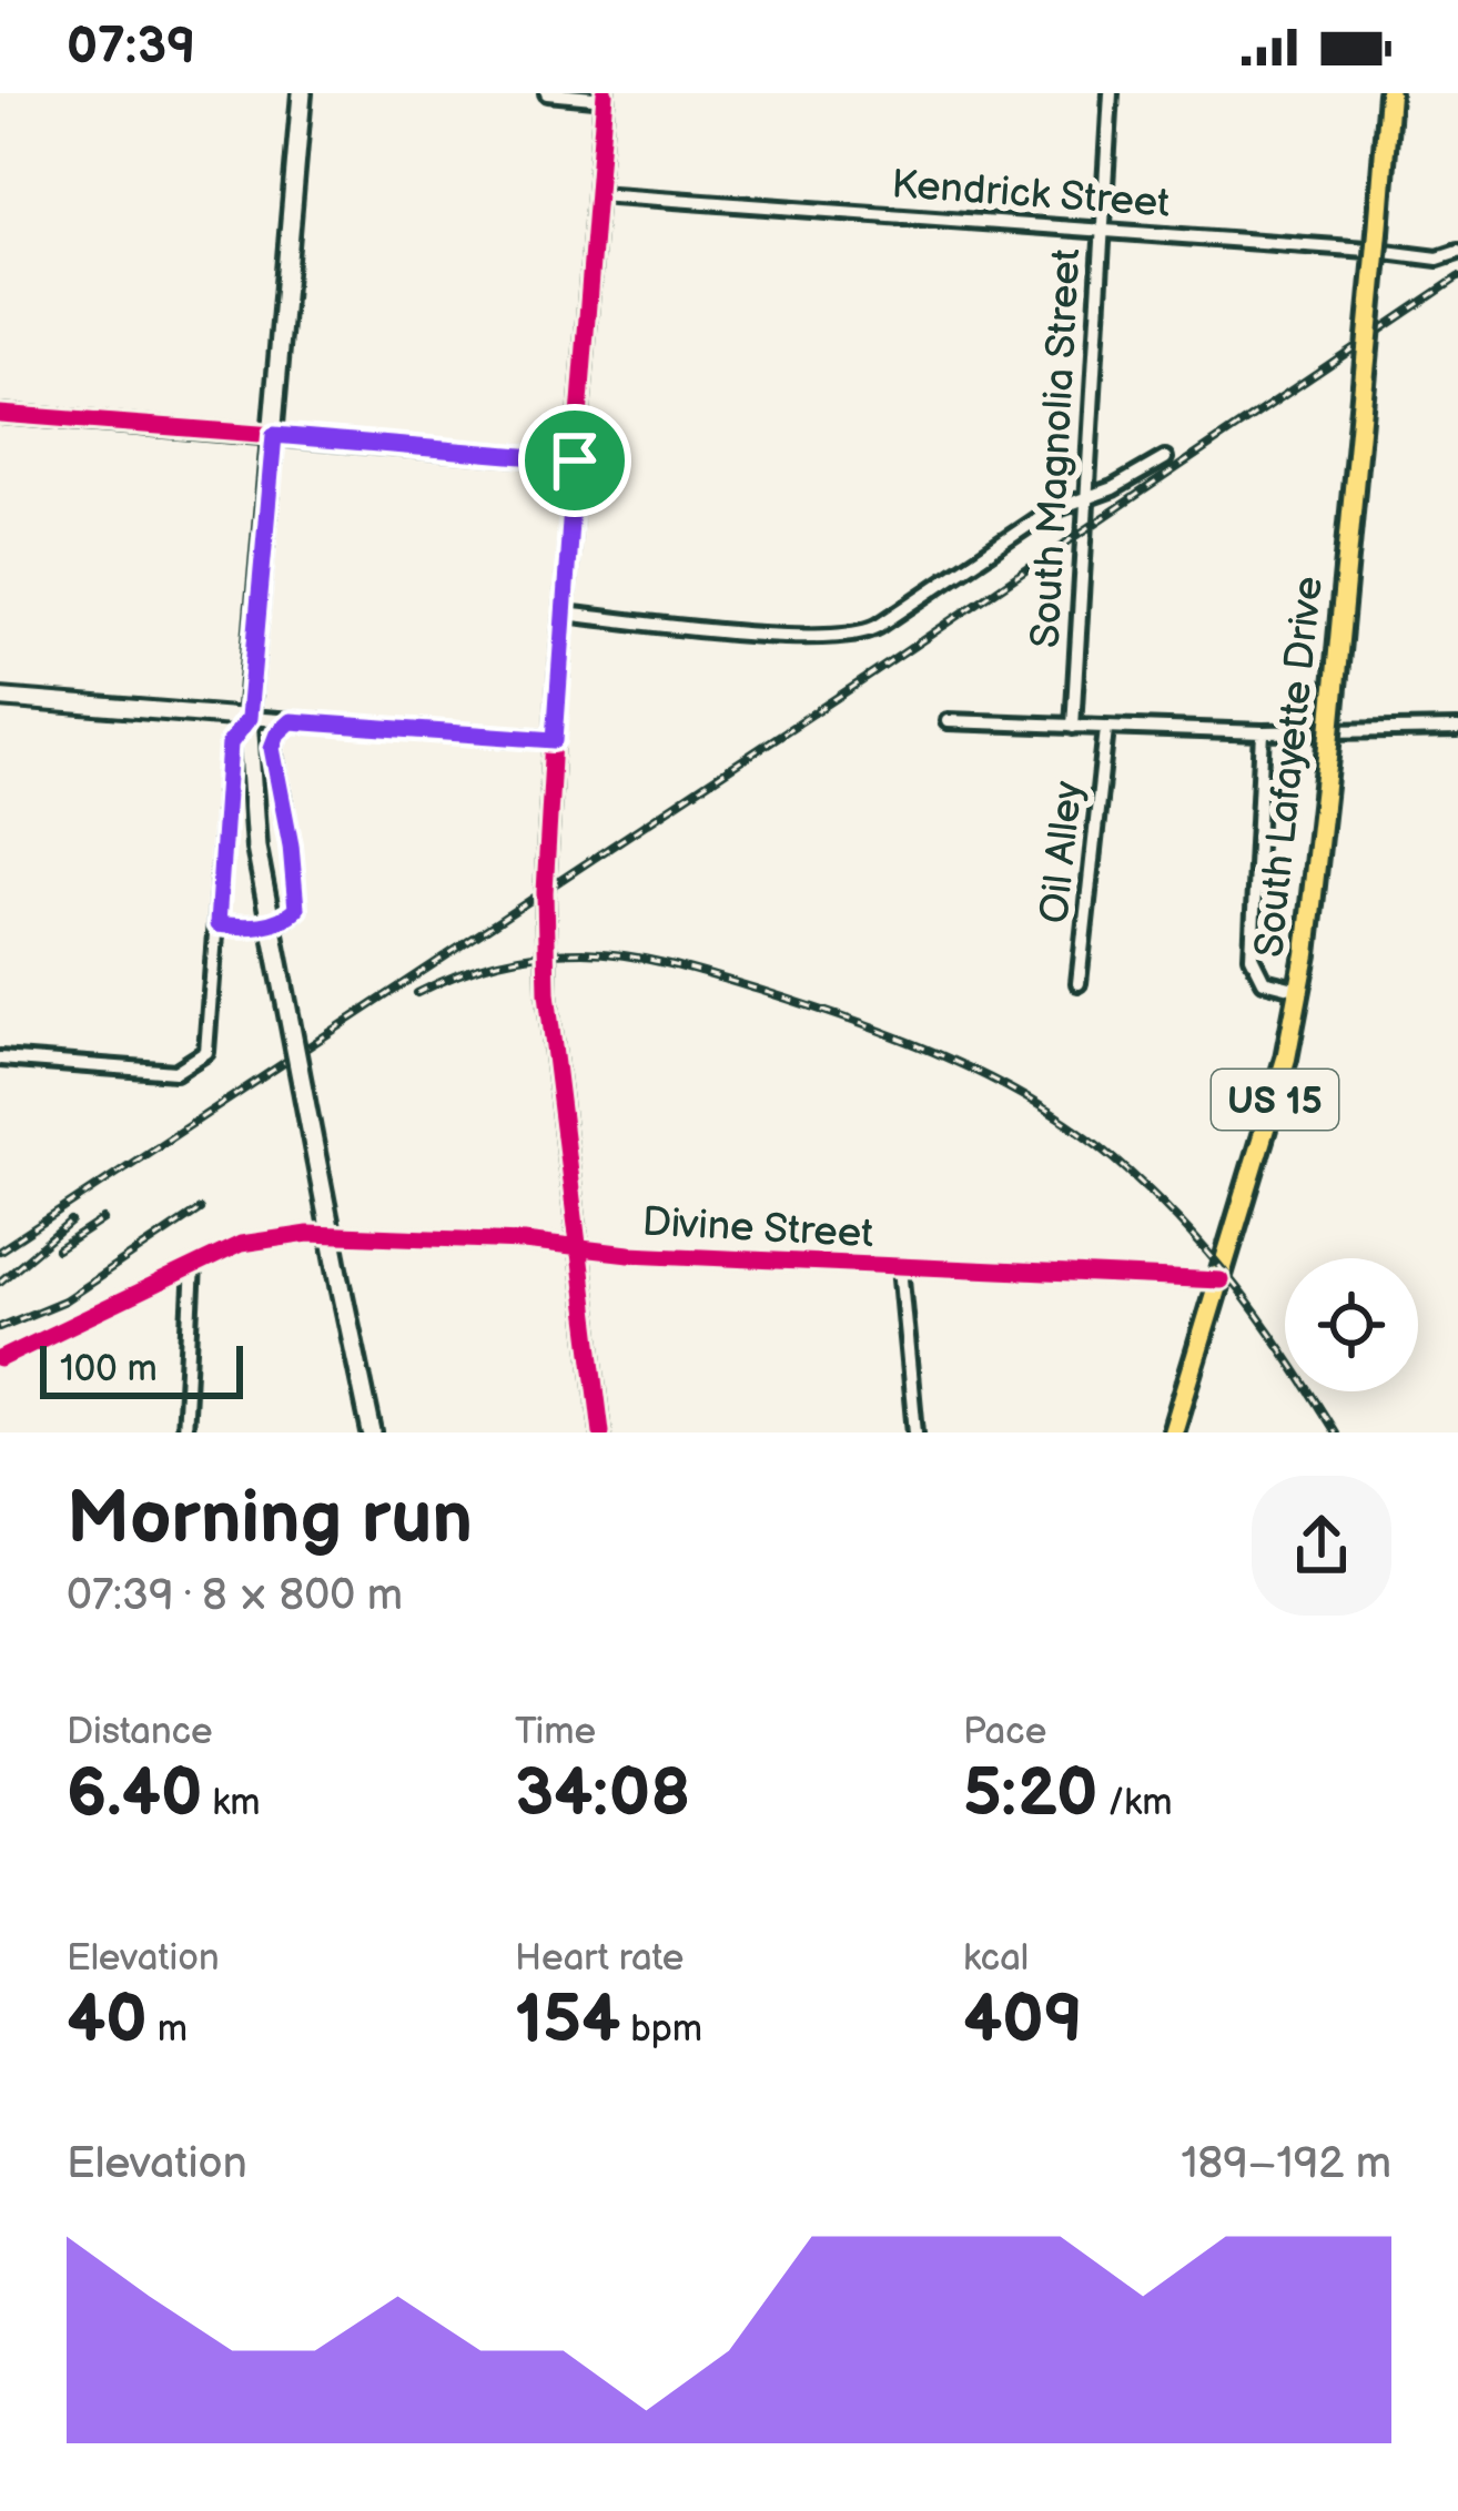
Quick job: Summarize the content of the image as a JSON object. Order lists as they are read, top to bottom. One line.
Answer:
{"streets":{"main road":["South Lafayette Drive","US 15"],"street":["Kendrick Street","South Magnolia Street","Oil Alley","Divine Street"]},"crossings":[["Kendrick Street","South Magnolia Street"],["South Lafayette Drive","Divine Street"]],"scale_bar":"100 m","page":{"status":"07:39","scale":"100 m","heading":["Morning run","07:39 · 8 × 800 m"],"stats":[["Distance","6.40 km"],["Time","34:08"],["Pace","5:20 /km"],["Elevation","40 m"],["Heart rate","154 bpm"],["kcal","409"]],"chart":["Elevation","189–192 m"]}}
